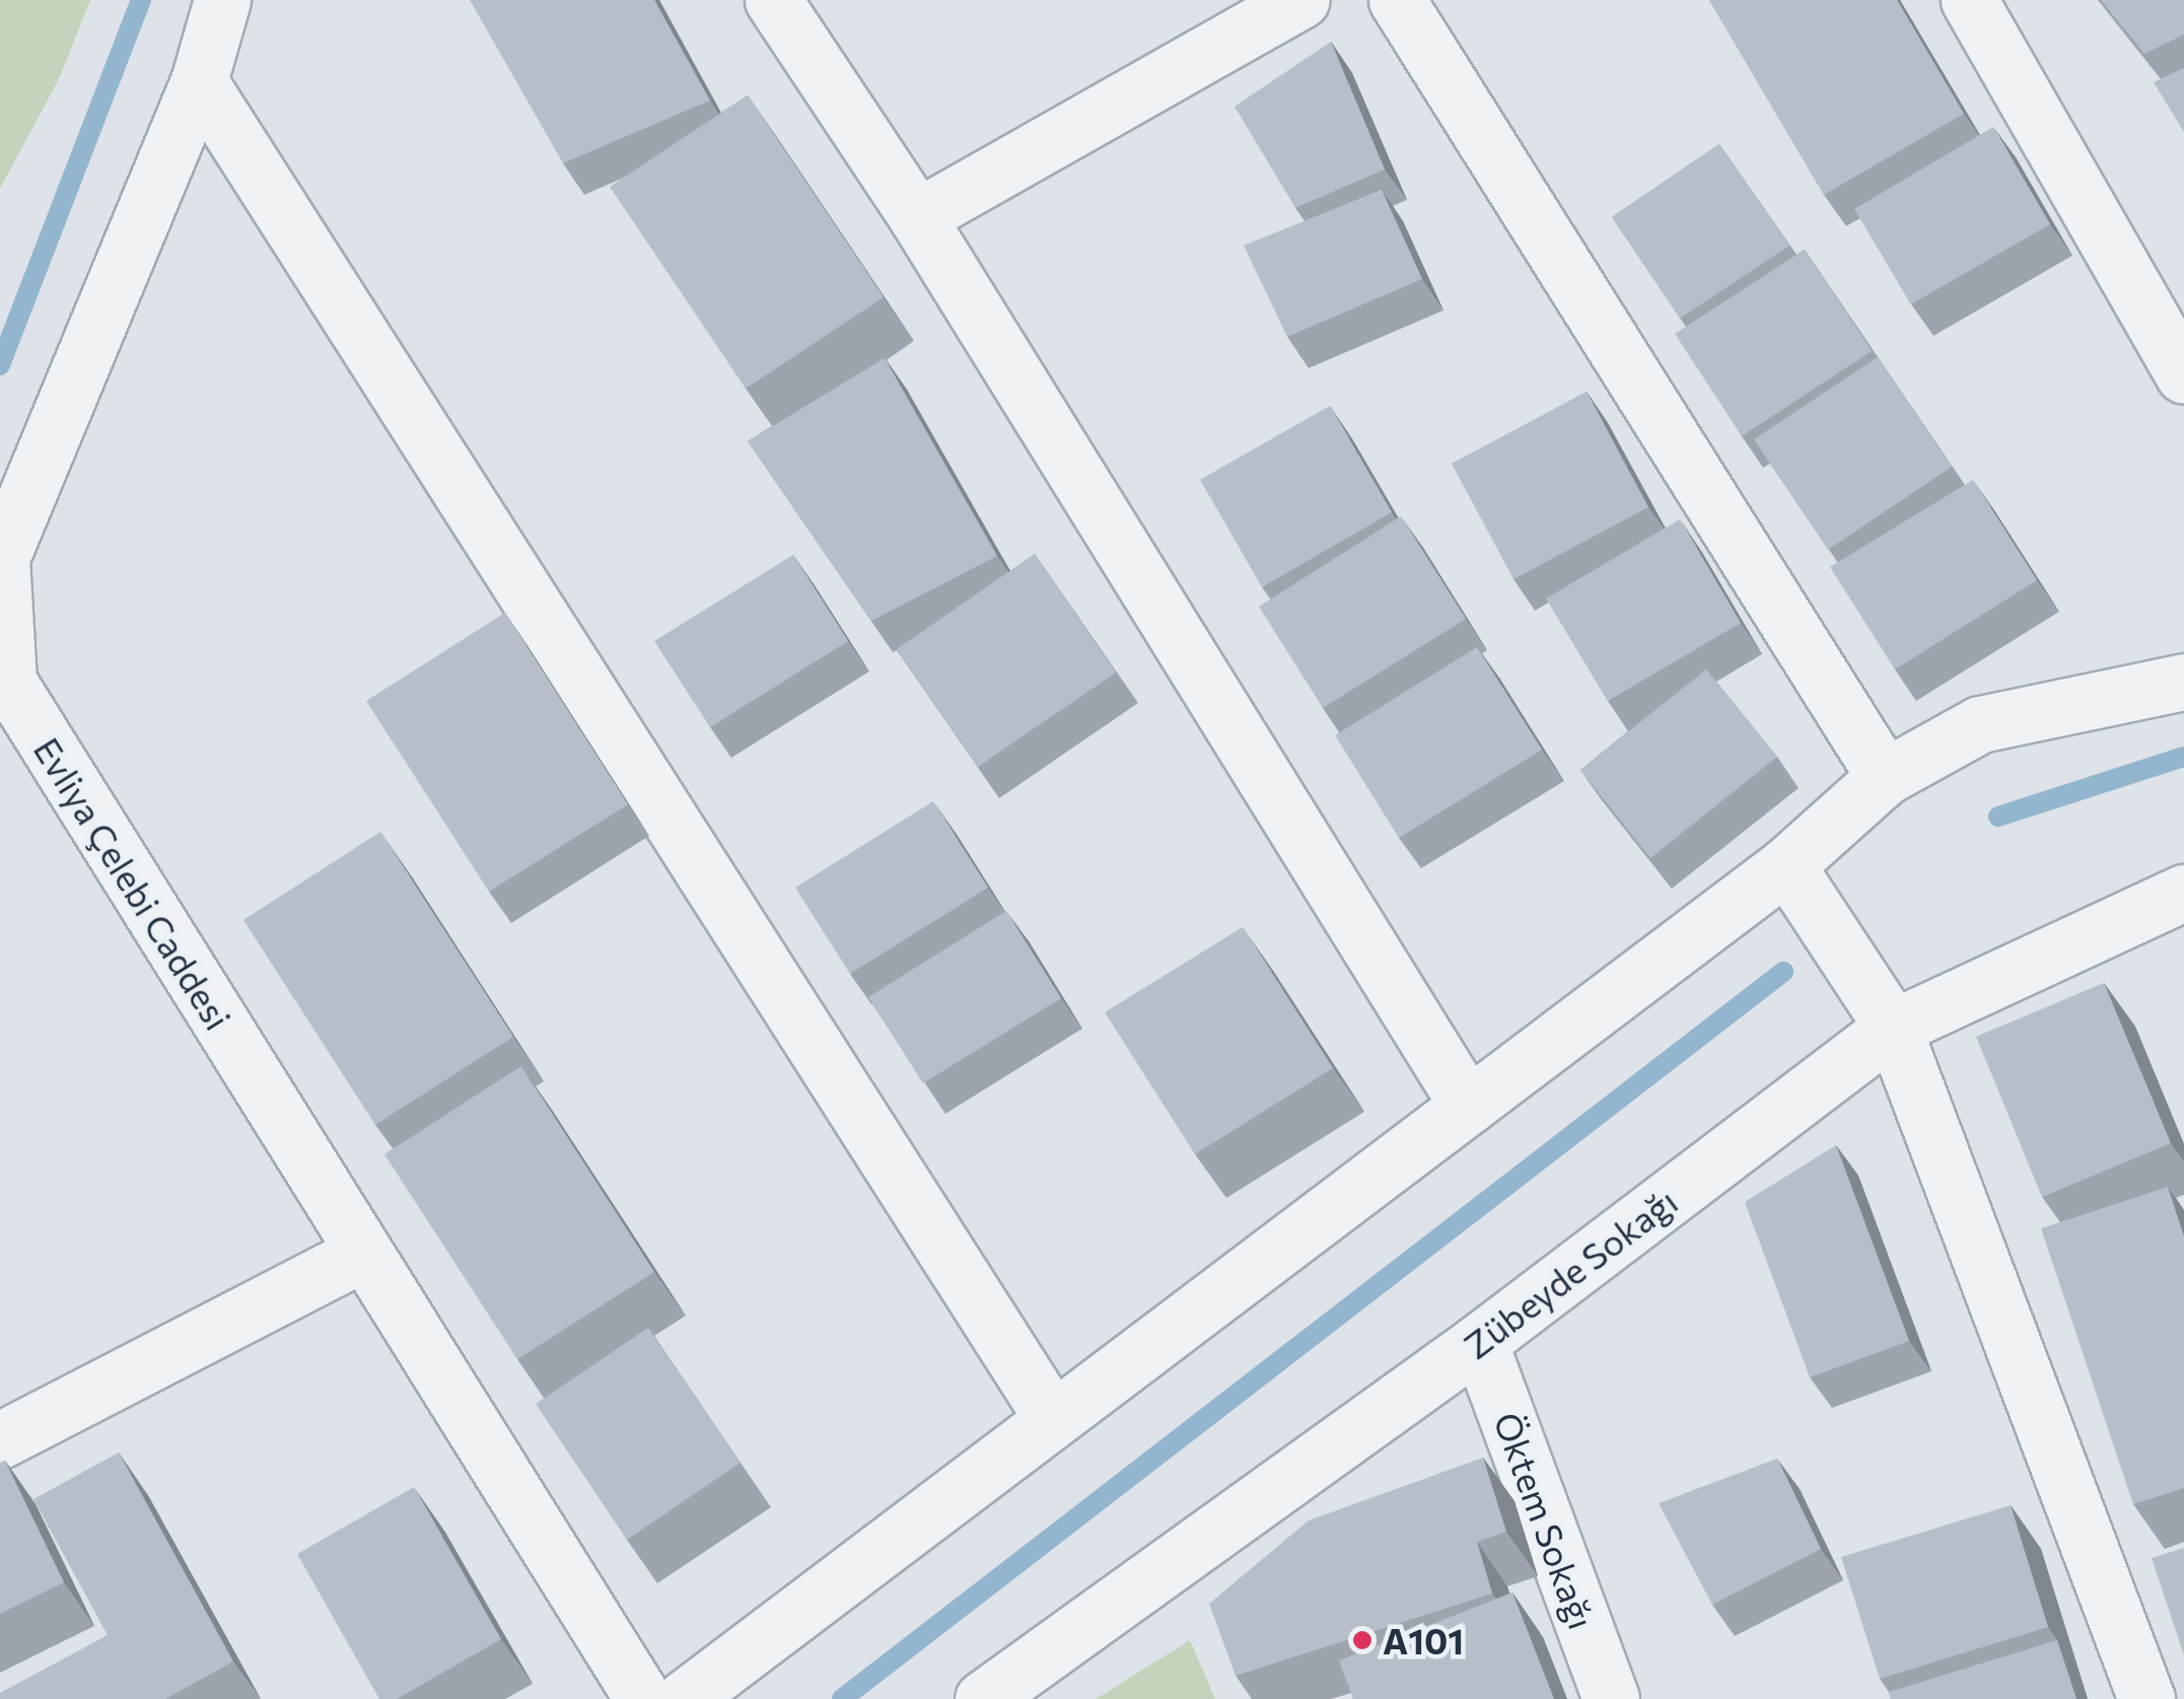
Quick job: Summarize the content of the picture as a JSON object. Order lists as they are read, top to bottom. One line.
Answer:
{"streets":{"street":["Evliya Çelebi Caddesi","Zübeyde Sokağı","Öktem Sokağı"]},"crossings":[["Zübeyde Sokağı","Öktem Sokağı"]],"places":["A101"]}
